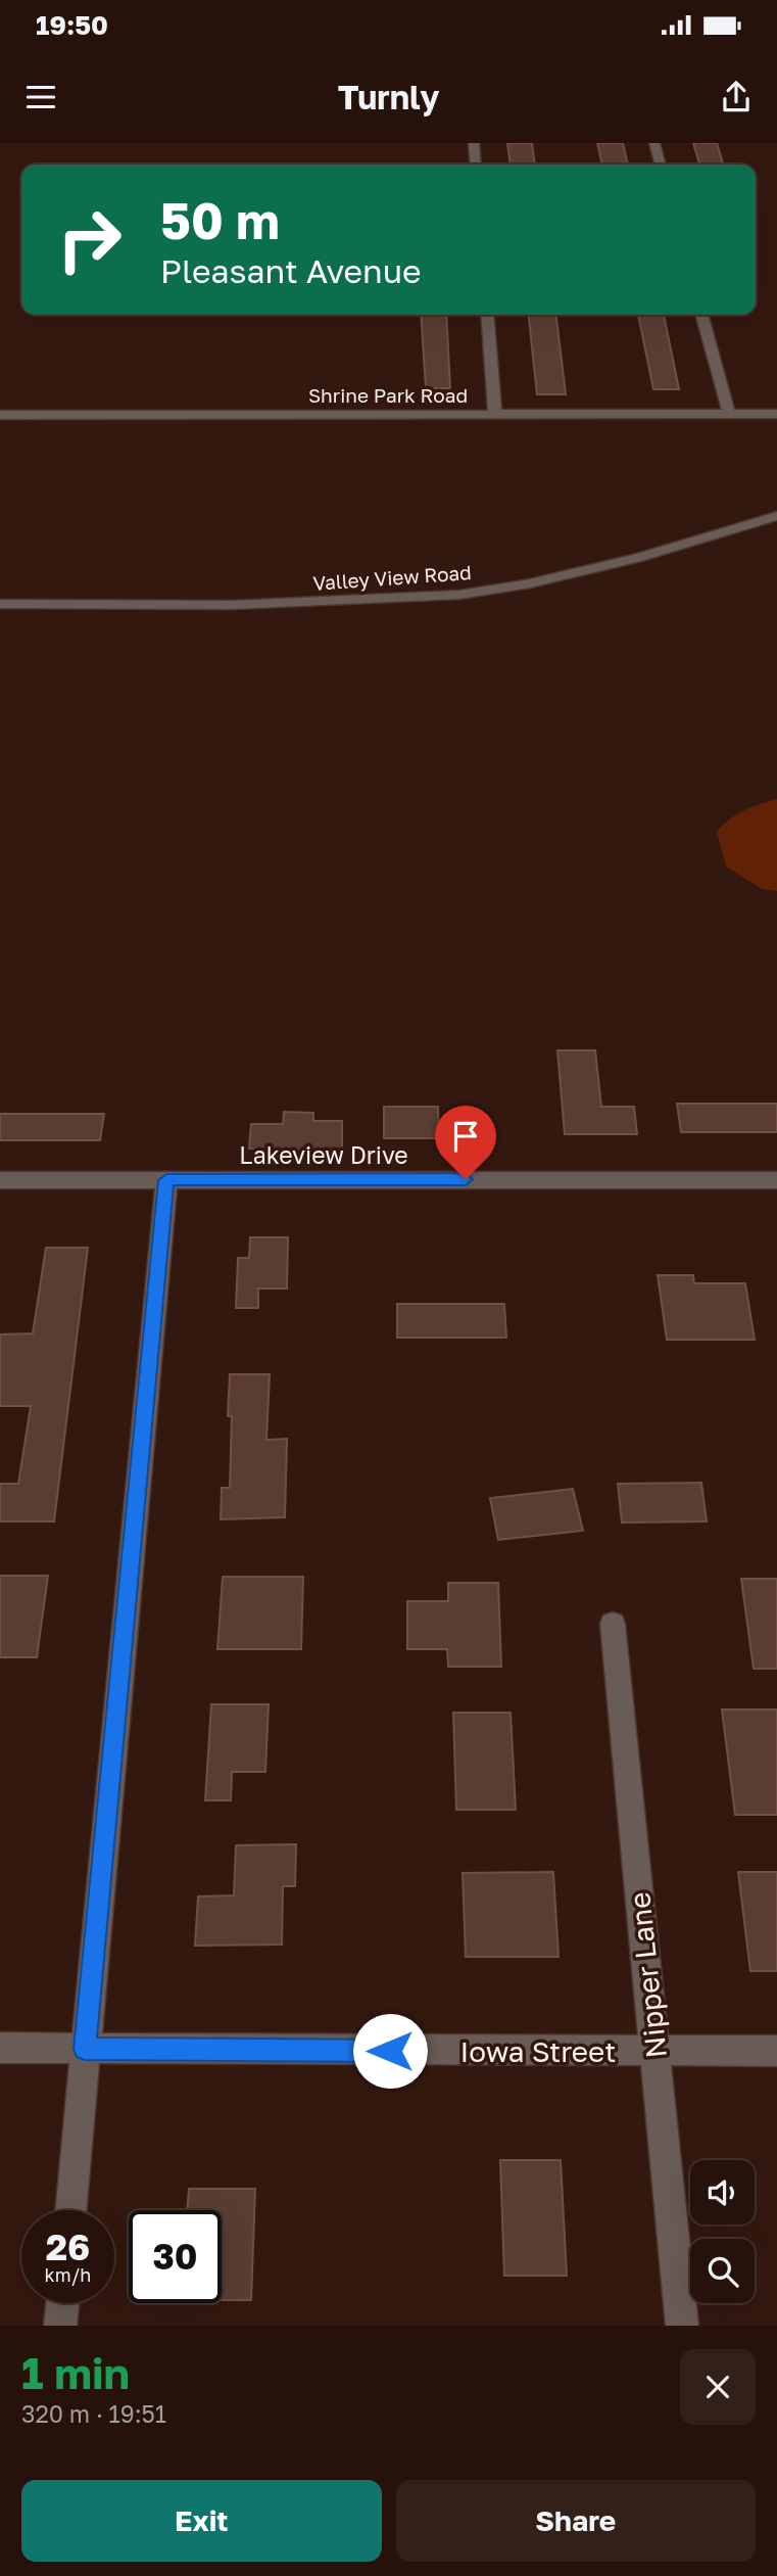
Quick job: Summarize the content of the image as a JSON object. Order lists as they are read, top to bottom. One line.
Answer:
{"streets":{"street":["Shrine Park Road","Valley View Road","Lakeview Drive","Nipper Lane","Iowa Street"]},"crossings":[["Nipper Lane","Iowa Street"]],"page":{"status":"19:50","header":"Turnly","turn":["50 m","Pleasant Avenue"],"speed":"26 km/h","limit":"30","heading":["1 min","320 m · 19:51"],"buttons":["Exit","Share"]}}
